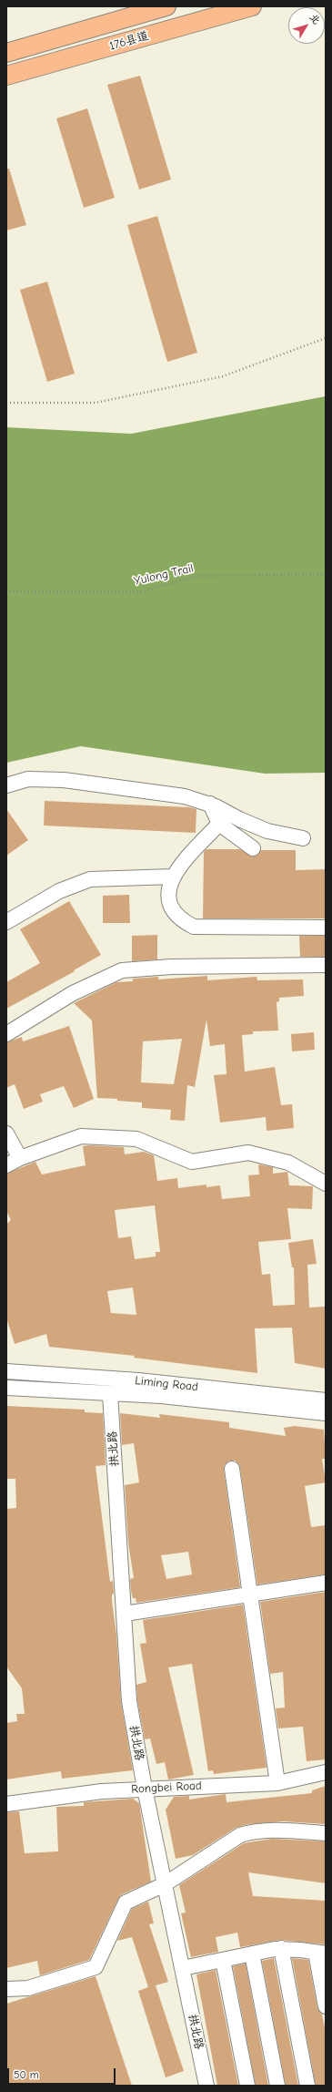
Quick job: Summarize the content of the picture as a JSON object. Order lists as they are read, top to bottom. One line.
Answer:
{"streets":{"main road":["176县道"],"street":["Liming Road","拱北路","Rongbei Road"],"path":["Yulong Trail"]},"crossings":[["Liming Road","拱北路"],["拱北路","Rongbei Road"]],"scale_bar":"50 m","north":"top right"}
